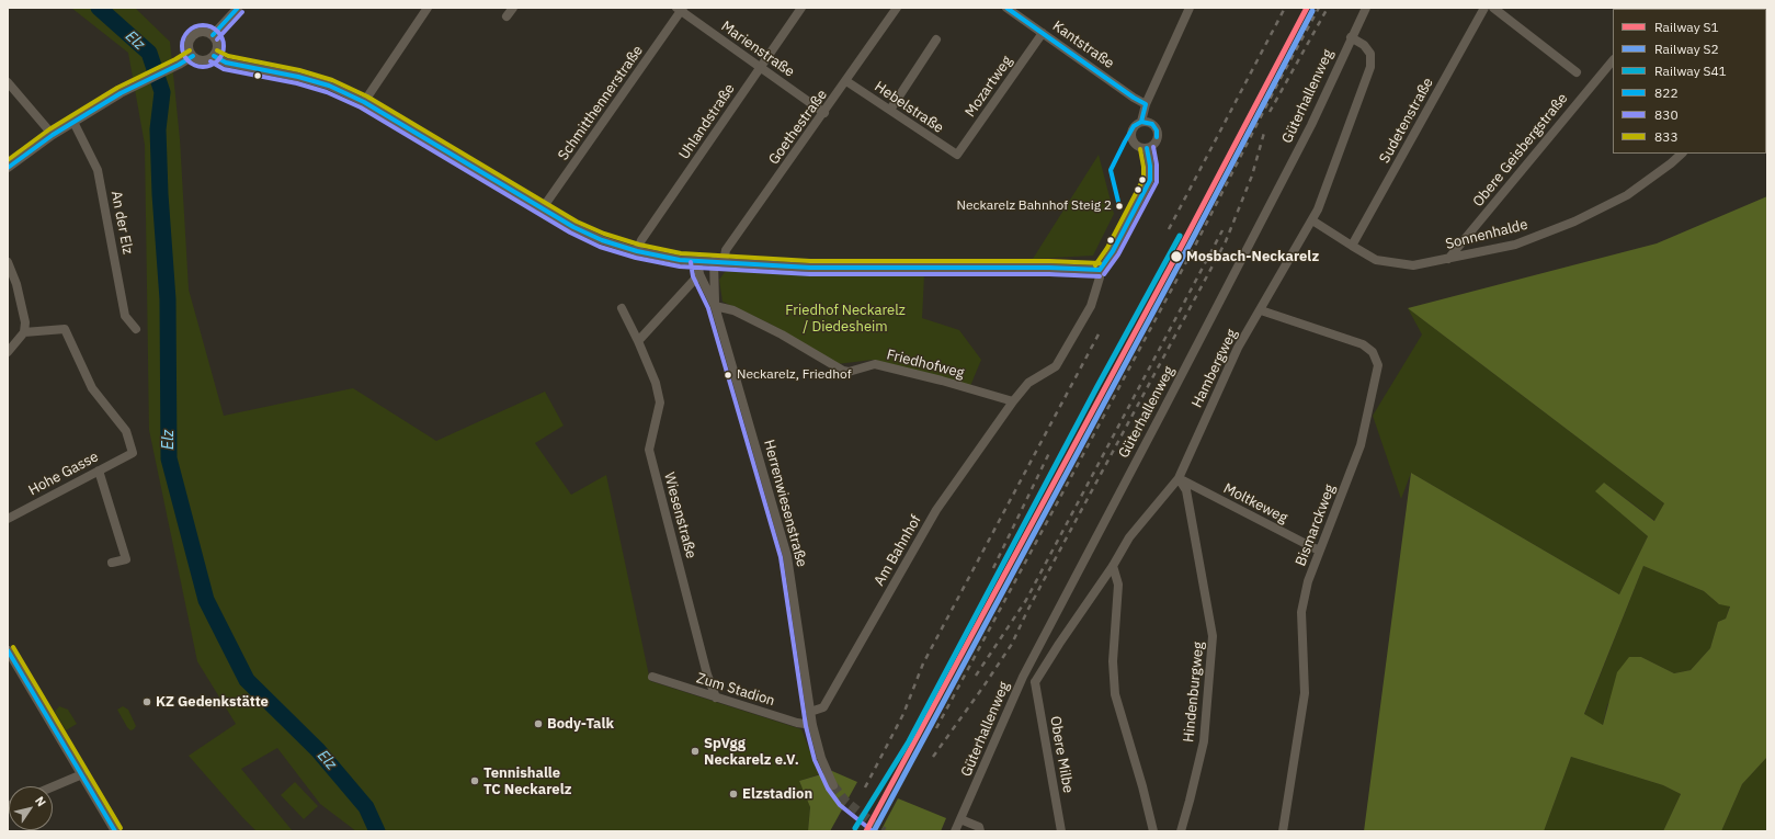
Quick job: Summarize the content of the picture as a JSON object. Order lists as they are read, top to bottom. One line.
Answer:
{"streets":{"street":["Kantstraße","Marienstraße","Mozartweg","Güterhallenweg","Schmitthennerstraße","Hebelstraße","Sudetenstraße","Uhlandstraße","Goethestraße","Obere Geisbergstraße","An der Elz","Sonnenhalde","Friedhofweg","Hambergweg","Hohe Gasse","Herrenwiesenstraße","Moltkeweg","Wiesenstraße","Bismarckweg","Am Bahnhof","Zum Stadion","Hindenburgweg","Obere Milbe"]},"crossings":[["Kantstraße","Mozartweg"],["Marienstraße","Schmitthennerstraße"],["Marienstraße","Uhlandstraße"],["Marienstraße","Goethestraße"],["Mozartweg","Hebelstraße"],["Güterhallenweg","Hambergweg"],["Hebelstraße","Goethestraße"],["Sudetenstraße","Sonnenhalde"],["Obere Geisbergstraße","Sonnenhalde"],["Sonnenhalde","Hambergweg"],["Friedhofweg","Herrenwiesenstraße"],["Friedhofweg","Am Bahnhof"],["Hambergweg","Moltkeweg"],["Hambergweg","Bismarckweg"],["Hambergweg","Hindenburgweg"],["Hambergweg","Obere Milbe"],["Herrenwiesenstraße","Am Bahnhof"],["Herrenwiesenstraße","Zum Stadion"],["Moltkeweg","Bismarckweg"],["Moltkeweg","Hindenburgweg"],["Wiesenstraße","Zum Stadion"]],"water":["Elz"],"parks":["Friedhof Neckarelz / Diedesheim"],"places":["Neckarelz Bahnhof Steig 2","Mosbach-Neckarelz","Neckarelz, Friedhof","KZ Gedenkstätte","Body-Talk","SpVgg Neckarelz e.V.","Tennishalle TC Neckarelz","Elzstadion"],"lines":["rail line S1","transit line 822","rail line S2","transit line 830","transit line 833","rail line S41"],"legend":["Railway S1","Railway S2","Railway S41","822","830","833"],"north":"top right"}
